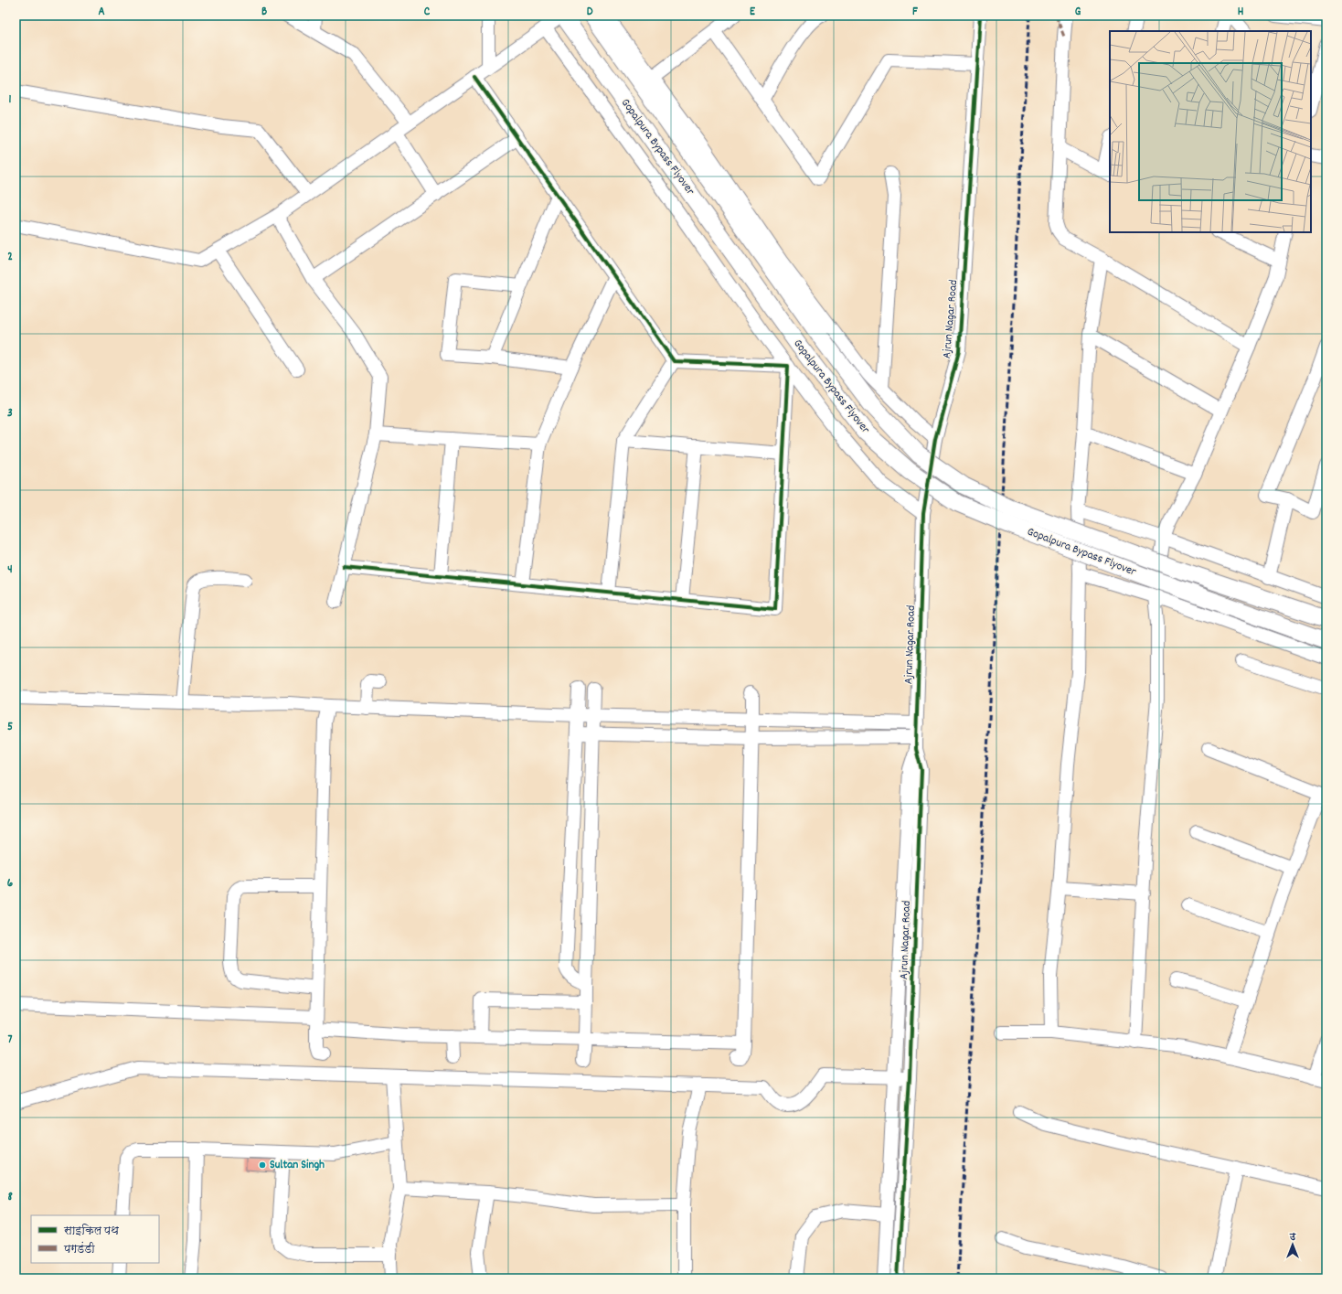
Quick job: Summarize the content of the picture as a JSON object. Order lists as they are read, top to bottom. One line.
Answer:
{"streets":{"main road":["Gopalpura Bypass Flyover"],"street":["Ajrun Nagar Road"]},"places":["Sultan Singh"],"legend":["साइकिल पथ","पगडंडी"],"north":"top","grid":{"columns":["A","B","C","D","E","F","G","H"],"rows":["1","2","3","4","5","6","7","8"]}}
